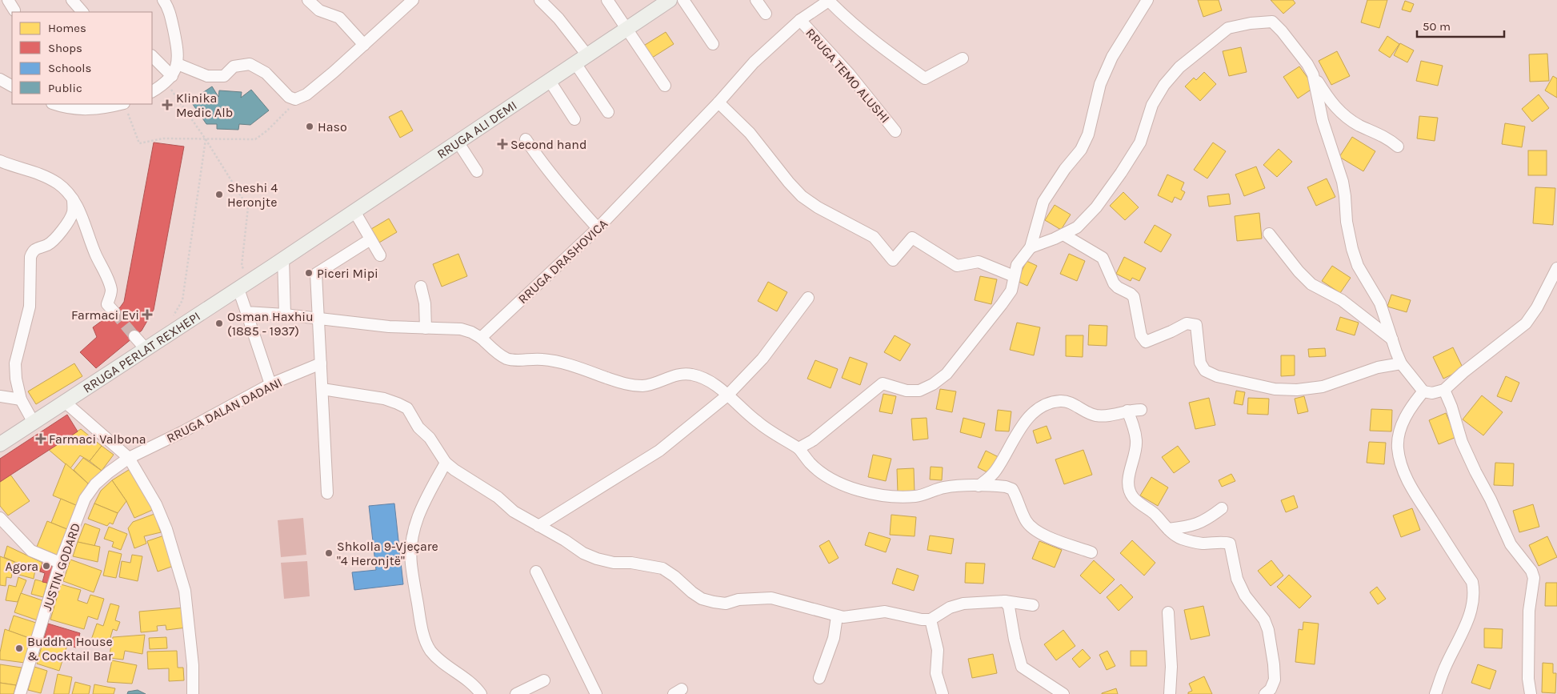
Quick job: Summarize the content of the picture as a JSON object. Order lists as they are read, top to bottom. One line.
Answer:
{"streets":{"main road":["RRUGA ALI DEMI","RRUGA PERLAT REXHEPI"],"street":["RRUGA TEMO ALUSHI","RRUGA DRASHOVICA","RRUGA DALAN DADANI","JUSTIN GODARD"]},"crossings":[["RRUGA TEMO ALUSHI","RRUGA DRASHOVICA"],["RRUGA ALI DEMI","RRUGA PERLAT REXHEPI"],["RRUGA DALAN DADANI","JUSTIN GODARD"]],"places":{"health":["Klinika Medic Alb","Second hand","Farmaci Evi","Farmaci Valbona"],"other":["Haso","Sheshi 4 Heronjte","Piceri Mipi","Osman Haxhiu (1885 - 1937)","Shkolla 9-Vjeçare \"4 Heronjtë\"","Agora","Buddha House & Cocktail Bar"]},"legend":["Homes","Shops","Schools","Public"],"scale_bar":"50 m"}
